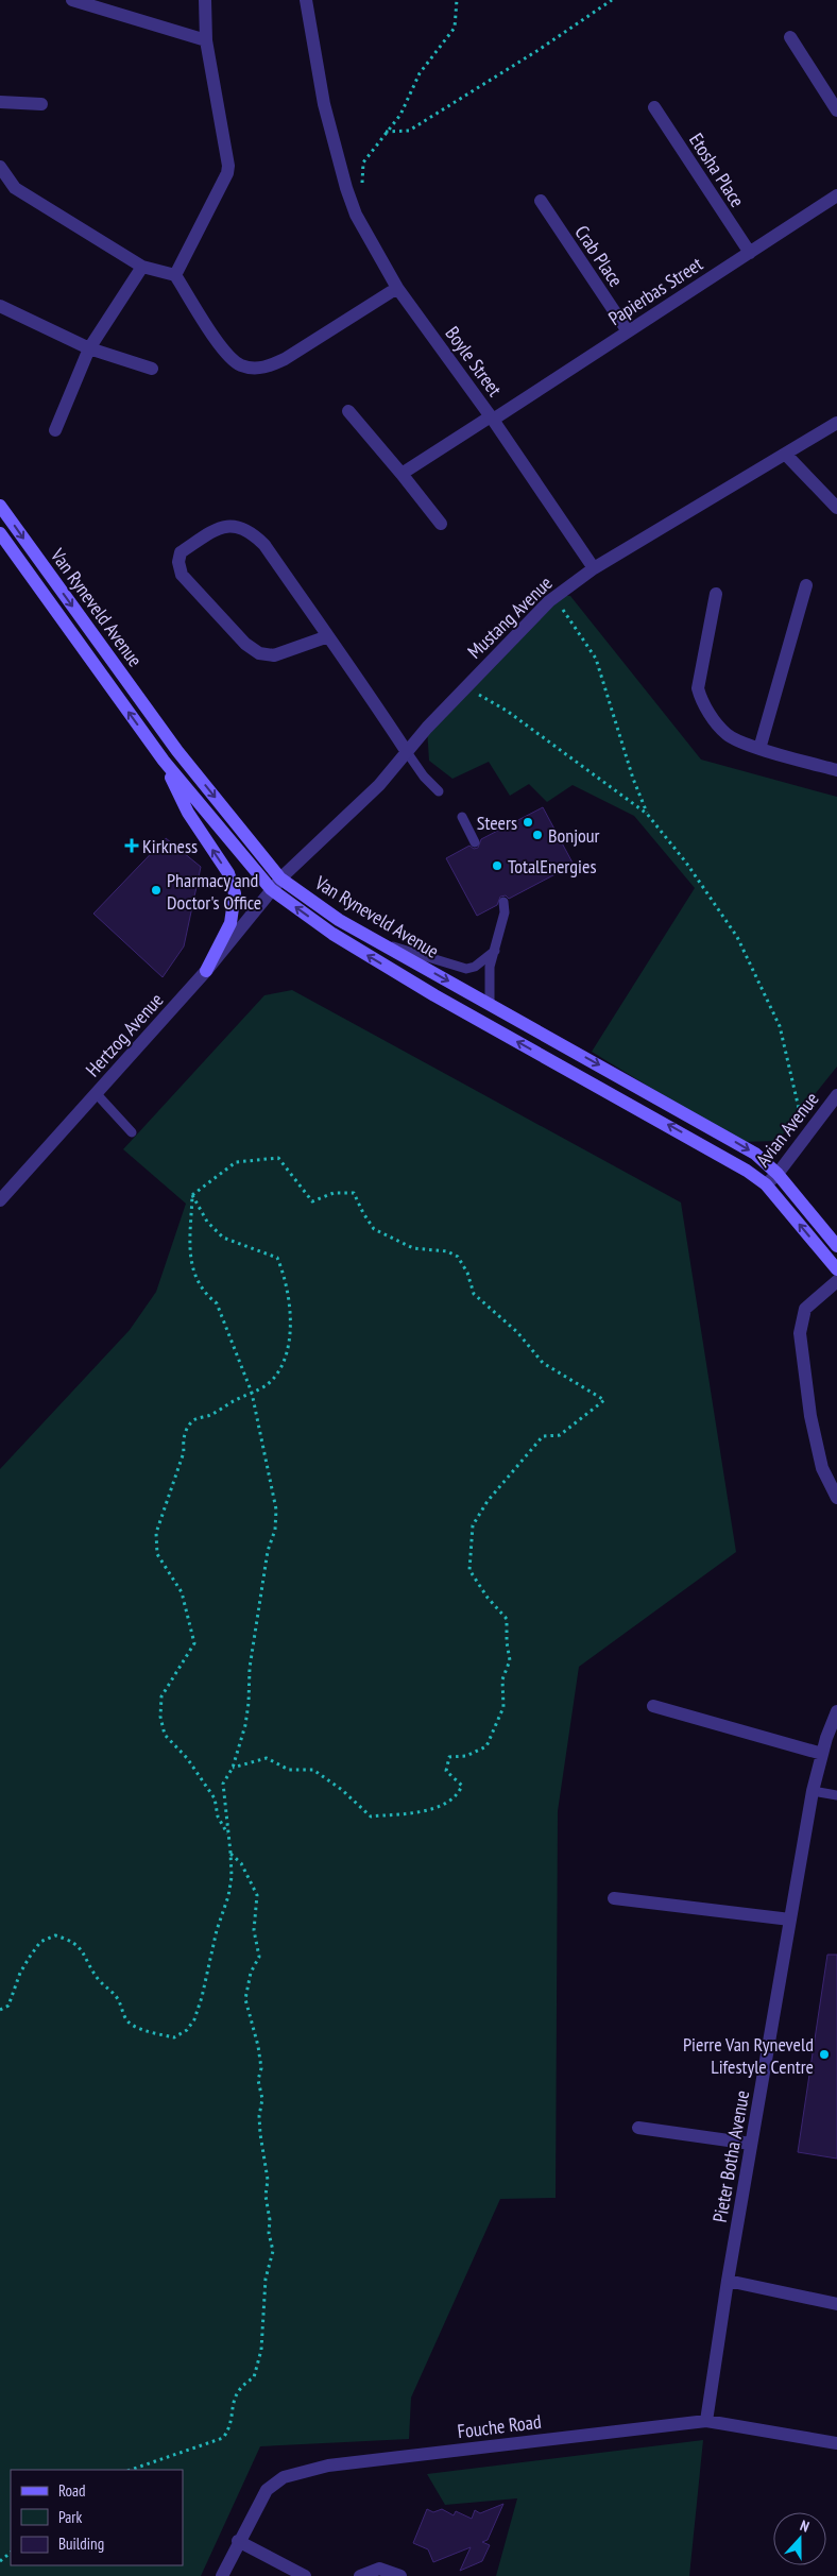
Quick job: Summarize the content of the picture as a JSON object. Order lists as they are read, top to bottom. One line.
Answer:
{"streets":{"main road":["Van Ryneveld Avenue"],"street":["Etosha Place","Crab Place","Papierbas Street","Boyle Street","Mustang Avenue","Hertzog Avenue","Avian Avenue","Pieter Botha Avenue","Fouche Road"]},"crossings":[["Etosha Place","Papierbas Street"],["Crab Place","Papierbas Street"],["Papierbas Street","Boyle Street"],["Boyle Street","Mustang Avenue"],["Van Ryneveld Avenue","Mustang Avenue"],["Van Ryneveld Avenue","Hertzog Avenue"],["Van Ryneveld Avenue","Avian Avenue"],["Mustang Avenue","Hertzog Avenue"],["Pieter Botha Avenue","Fouche Road"]],"places":{"other":["Steers","Bonjour","TotalEnergies","Pharmacy and Doctor's Office","Pierre Van Ryneveld Lifestyle Centre"],"health":["Kirkness"]},"legend":["Road","Park","Building"],"north":"top"}
